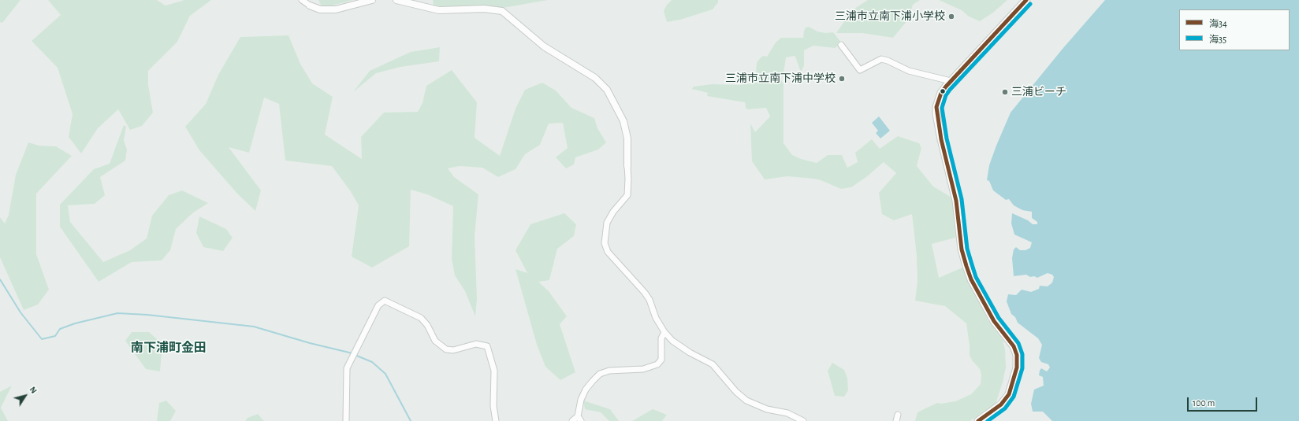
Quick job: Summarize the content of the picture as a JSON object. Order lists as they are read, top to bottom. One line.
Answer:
{"districts":["南下浦町金田"],"places":["三浦市立南下浦小学校","三浦市立南下浦中学校","三浦ビーチ"],"lines":["transit line 海34","transit line 海35"],"legend":["海34","海35"],"scale_bar":"100 m","north":"top right"}
